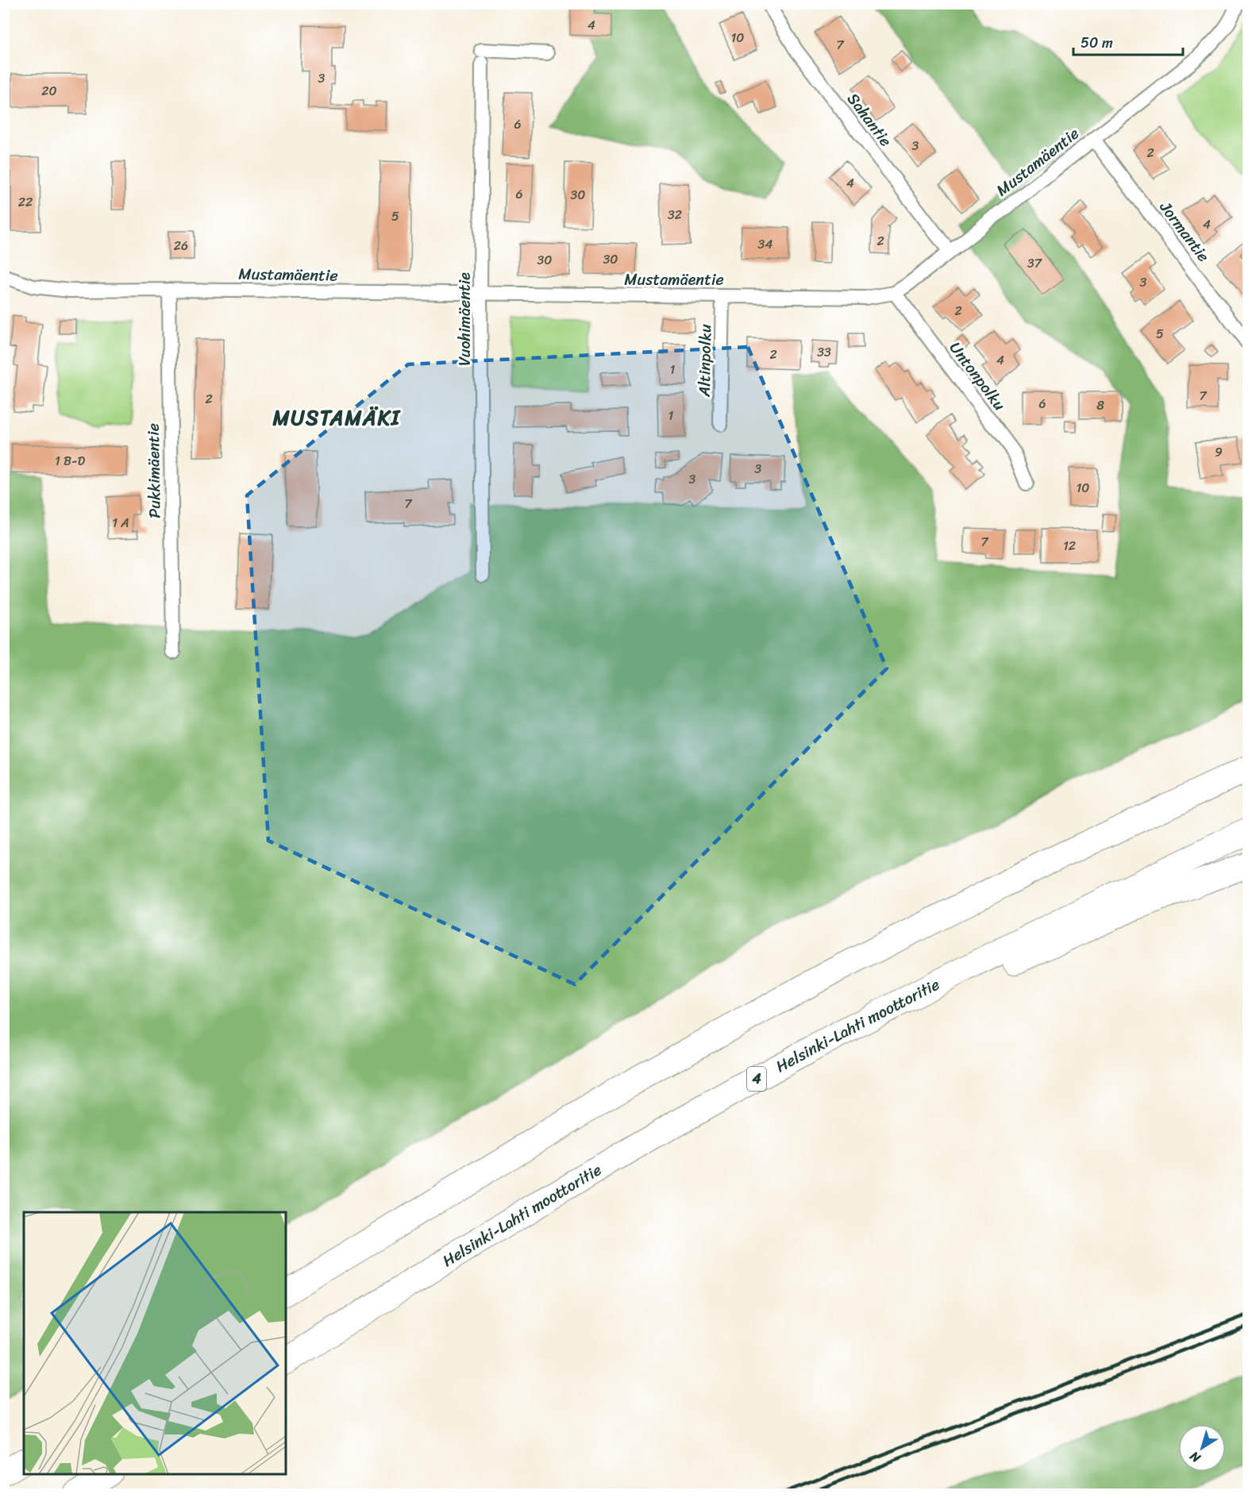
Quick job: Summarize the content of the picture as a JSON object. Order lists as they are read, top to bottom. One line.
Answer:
{"streets":{"highway":["Helsinki-Lahti moottoritie","4"],"street":["Sahantie","Mustamäentie","Jormantie","Vuohimäentie","Altinpolku","Untonpolku","Pukkimäentie"]},"crossings":[["Sahantie","Mustamäentie"],["Mustamäentie","Jormantie"],["Mustamäentie","Vuohimäentie"],["Mustamäentie","Altinpolku"],["Mustamäentie","Untonpolku"],["Mustamäentie","Pukkimäentie"]],"districts":["MUSTAMÄKI"],"house_numbers":["4","10","7","3","20","6","3","2","4","6","30","22","32","5","4","2","34","26","30","30","37","3","2","5","33","2","4","1","7","2","6","8","1","9","1 B-D","3","3","10","7","1 A","7","12"],"scale_bar":"50 m","north":"bottom left"}
